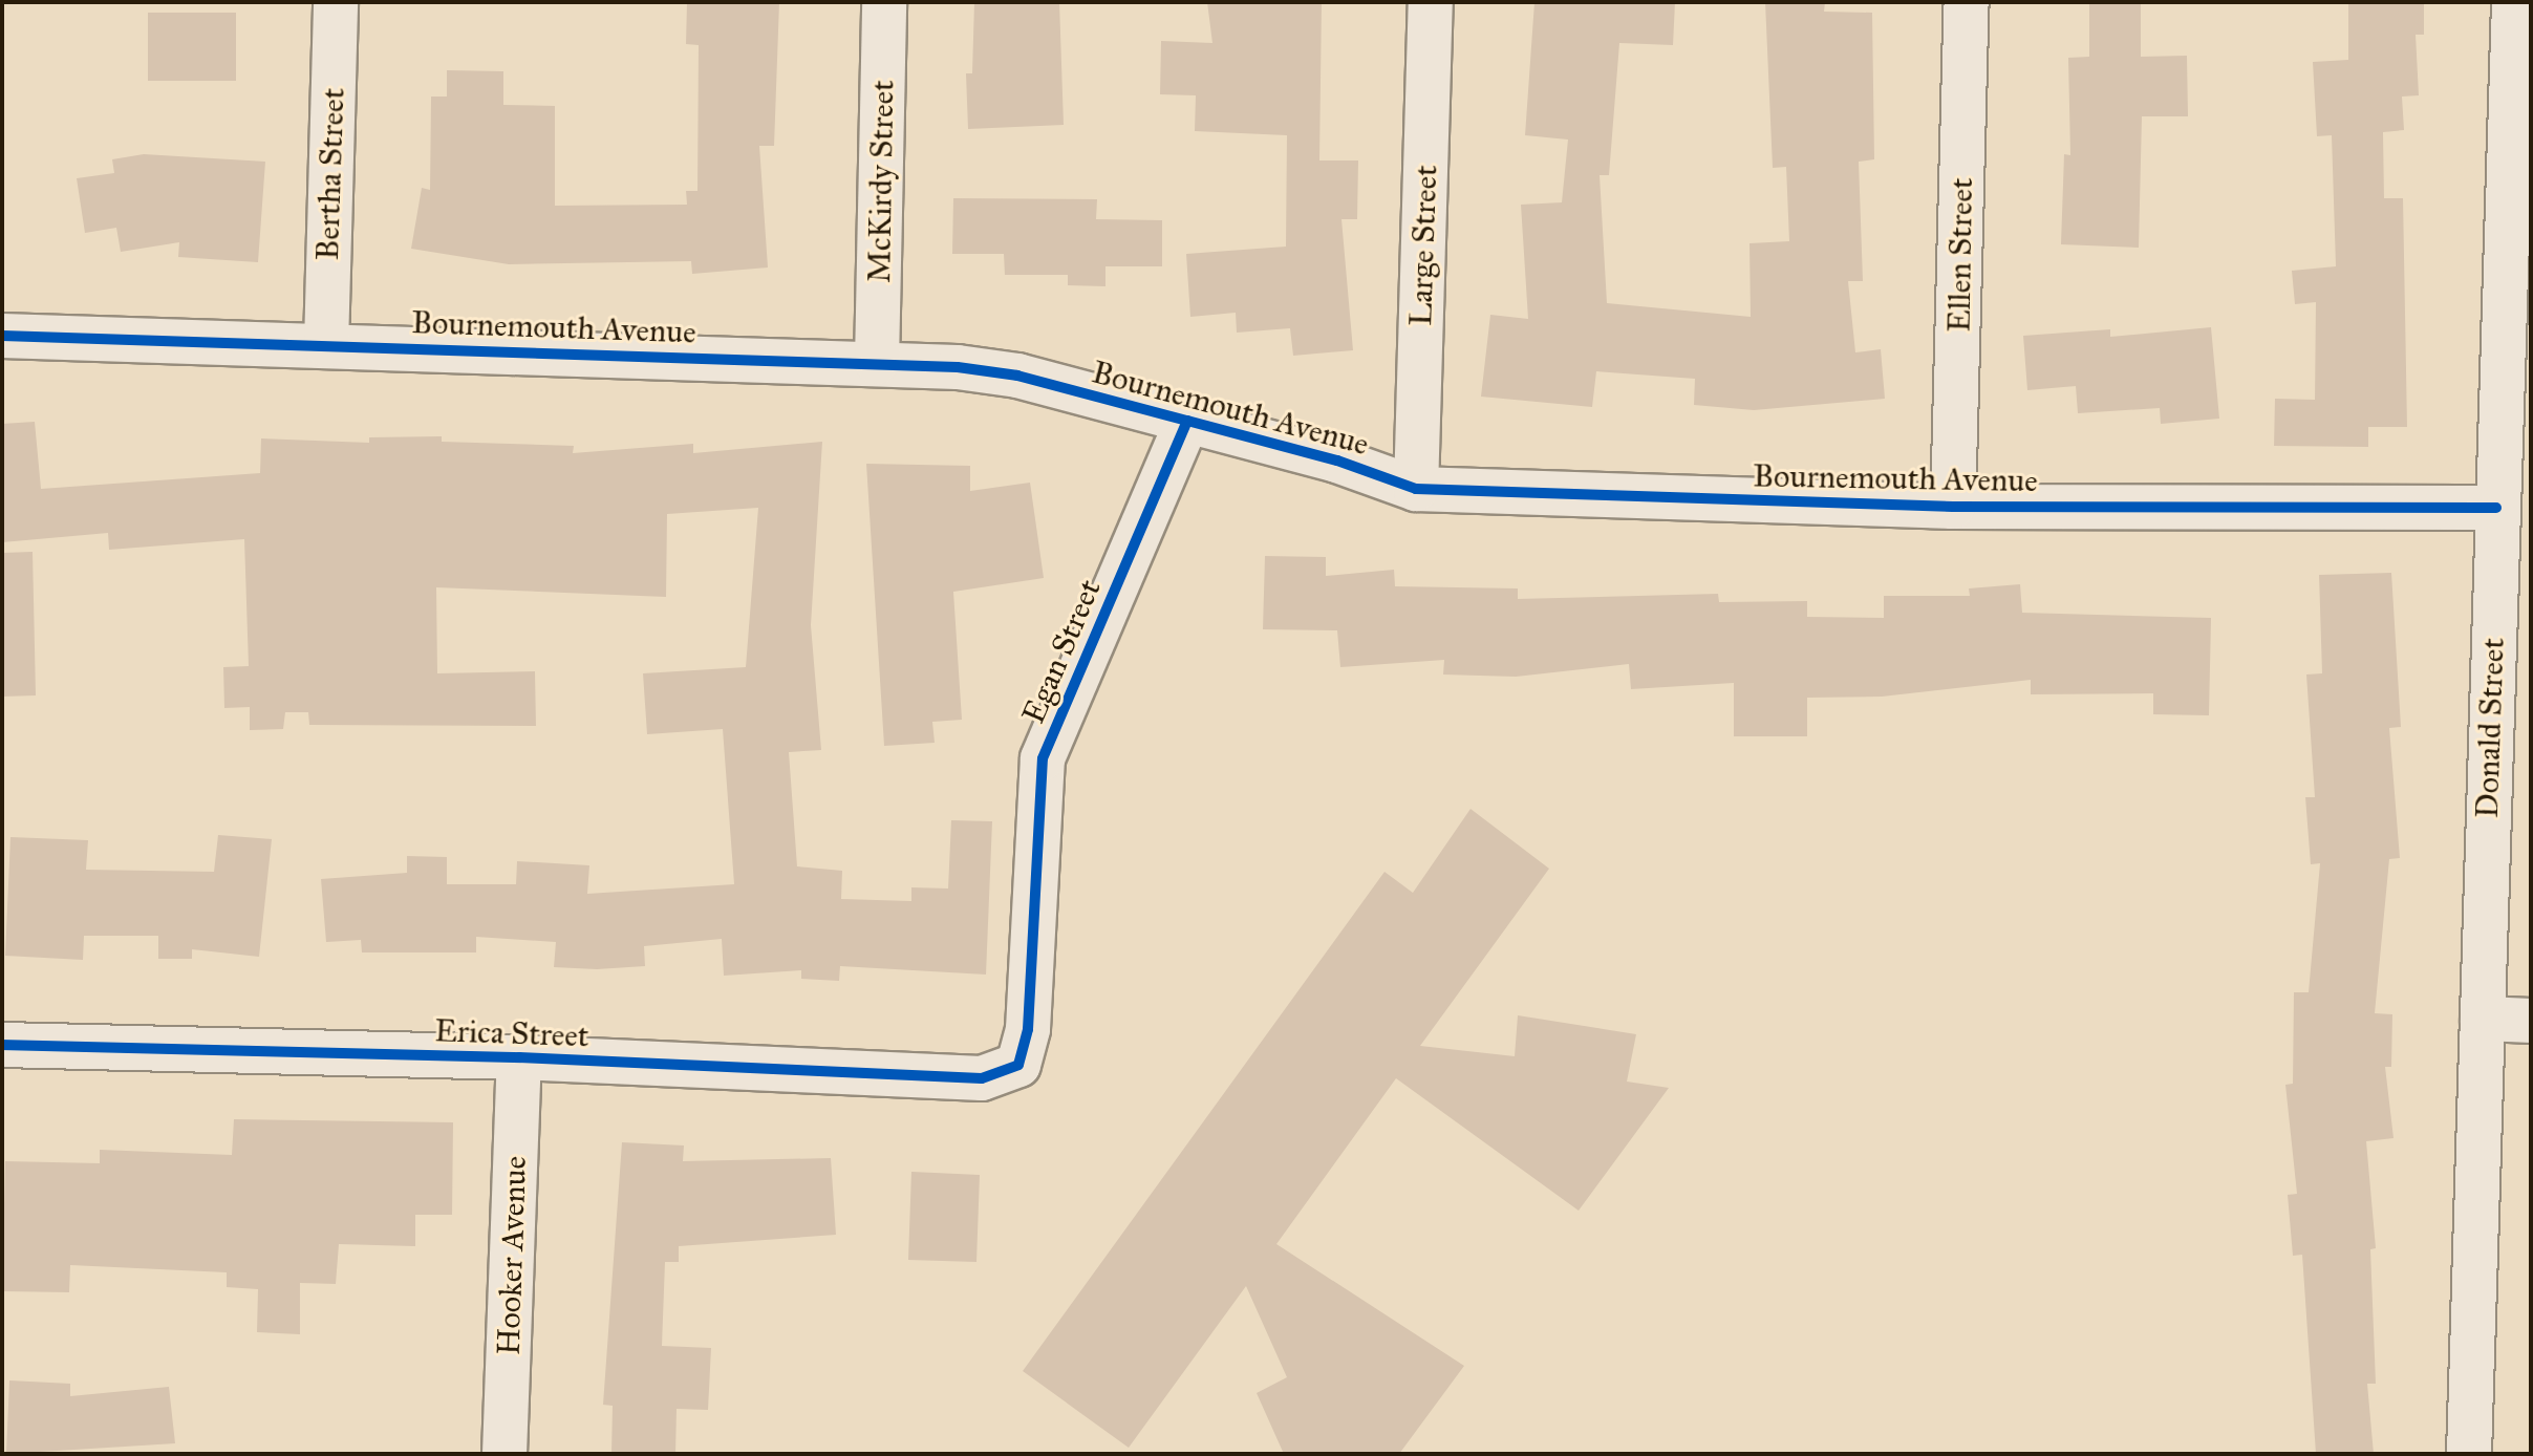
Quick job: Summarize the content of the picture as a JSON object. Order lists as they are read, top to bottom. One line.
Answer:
{"streets":{"street":["Bertha Street","McKirdy Street","Large Street","Ellen Street","Bournemouth Avenue","Egan Street","Donald Street","Erica Street","Hooker Avenue"]},"crossings":[["Bertha Street","Bournemouth Avenue"],["McKirdy Street","Bournemouth Avenue"],["Large Street","Bournemouth Avenue"],["Ellen Street","Bournemouth Avenue"],["Bournemouth Avenue","Egan Street"],["Bournemouth Avenue","Donald Street"],["Egan Street","Erica Street"],["Erica Street","Hooker Avenue"]]}
